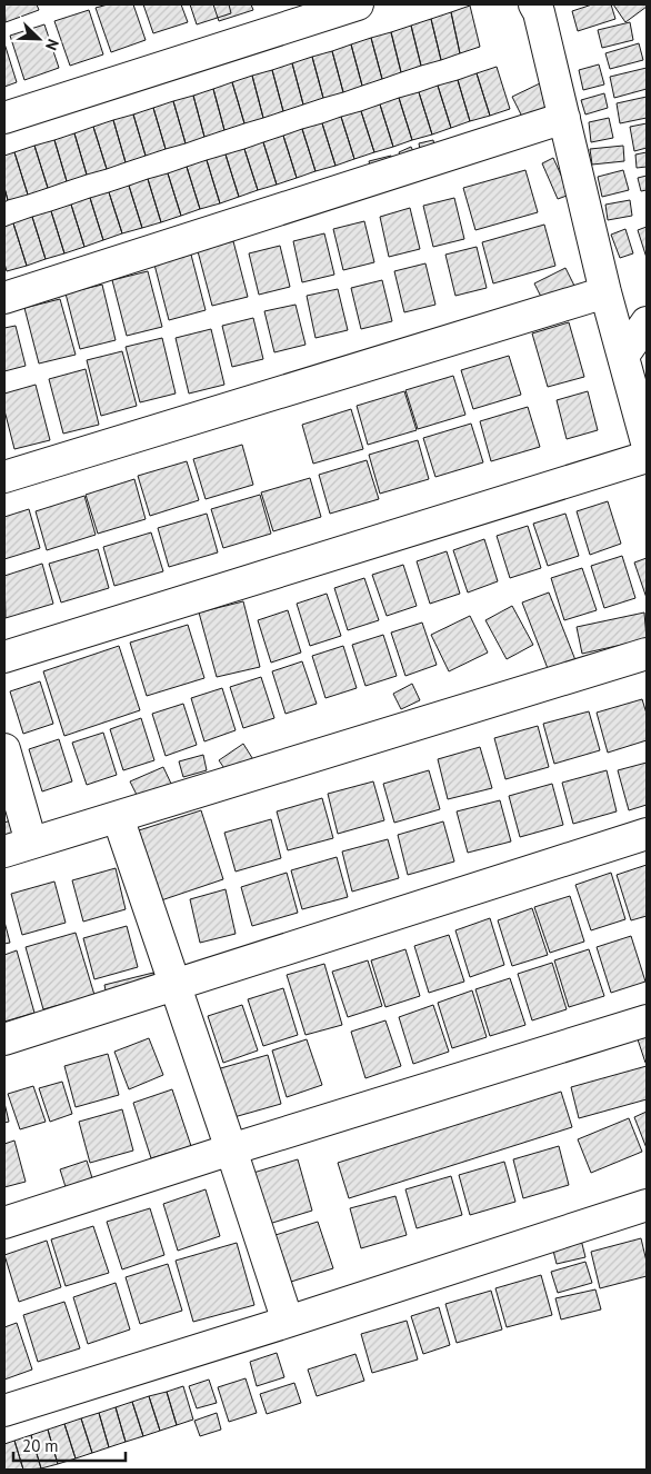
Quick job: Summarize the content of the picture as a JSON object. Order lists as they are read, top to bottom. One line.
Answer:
{"scale_bar":"20 m","north":"bottom right"}
